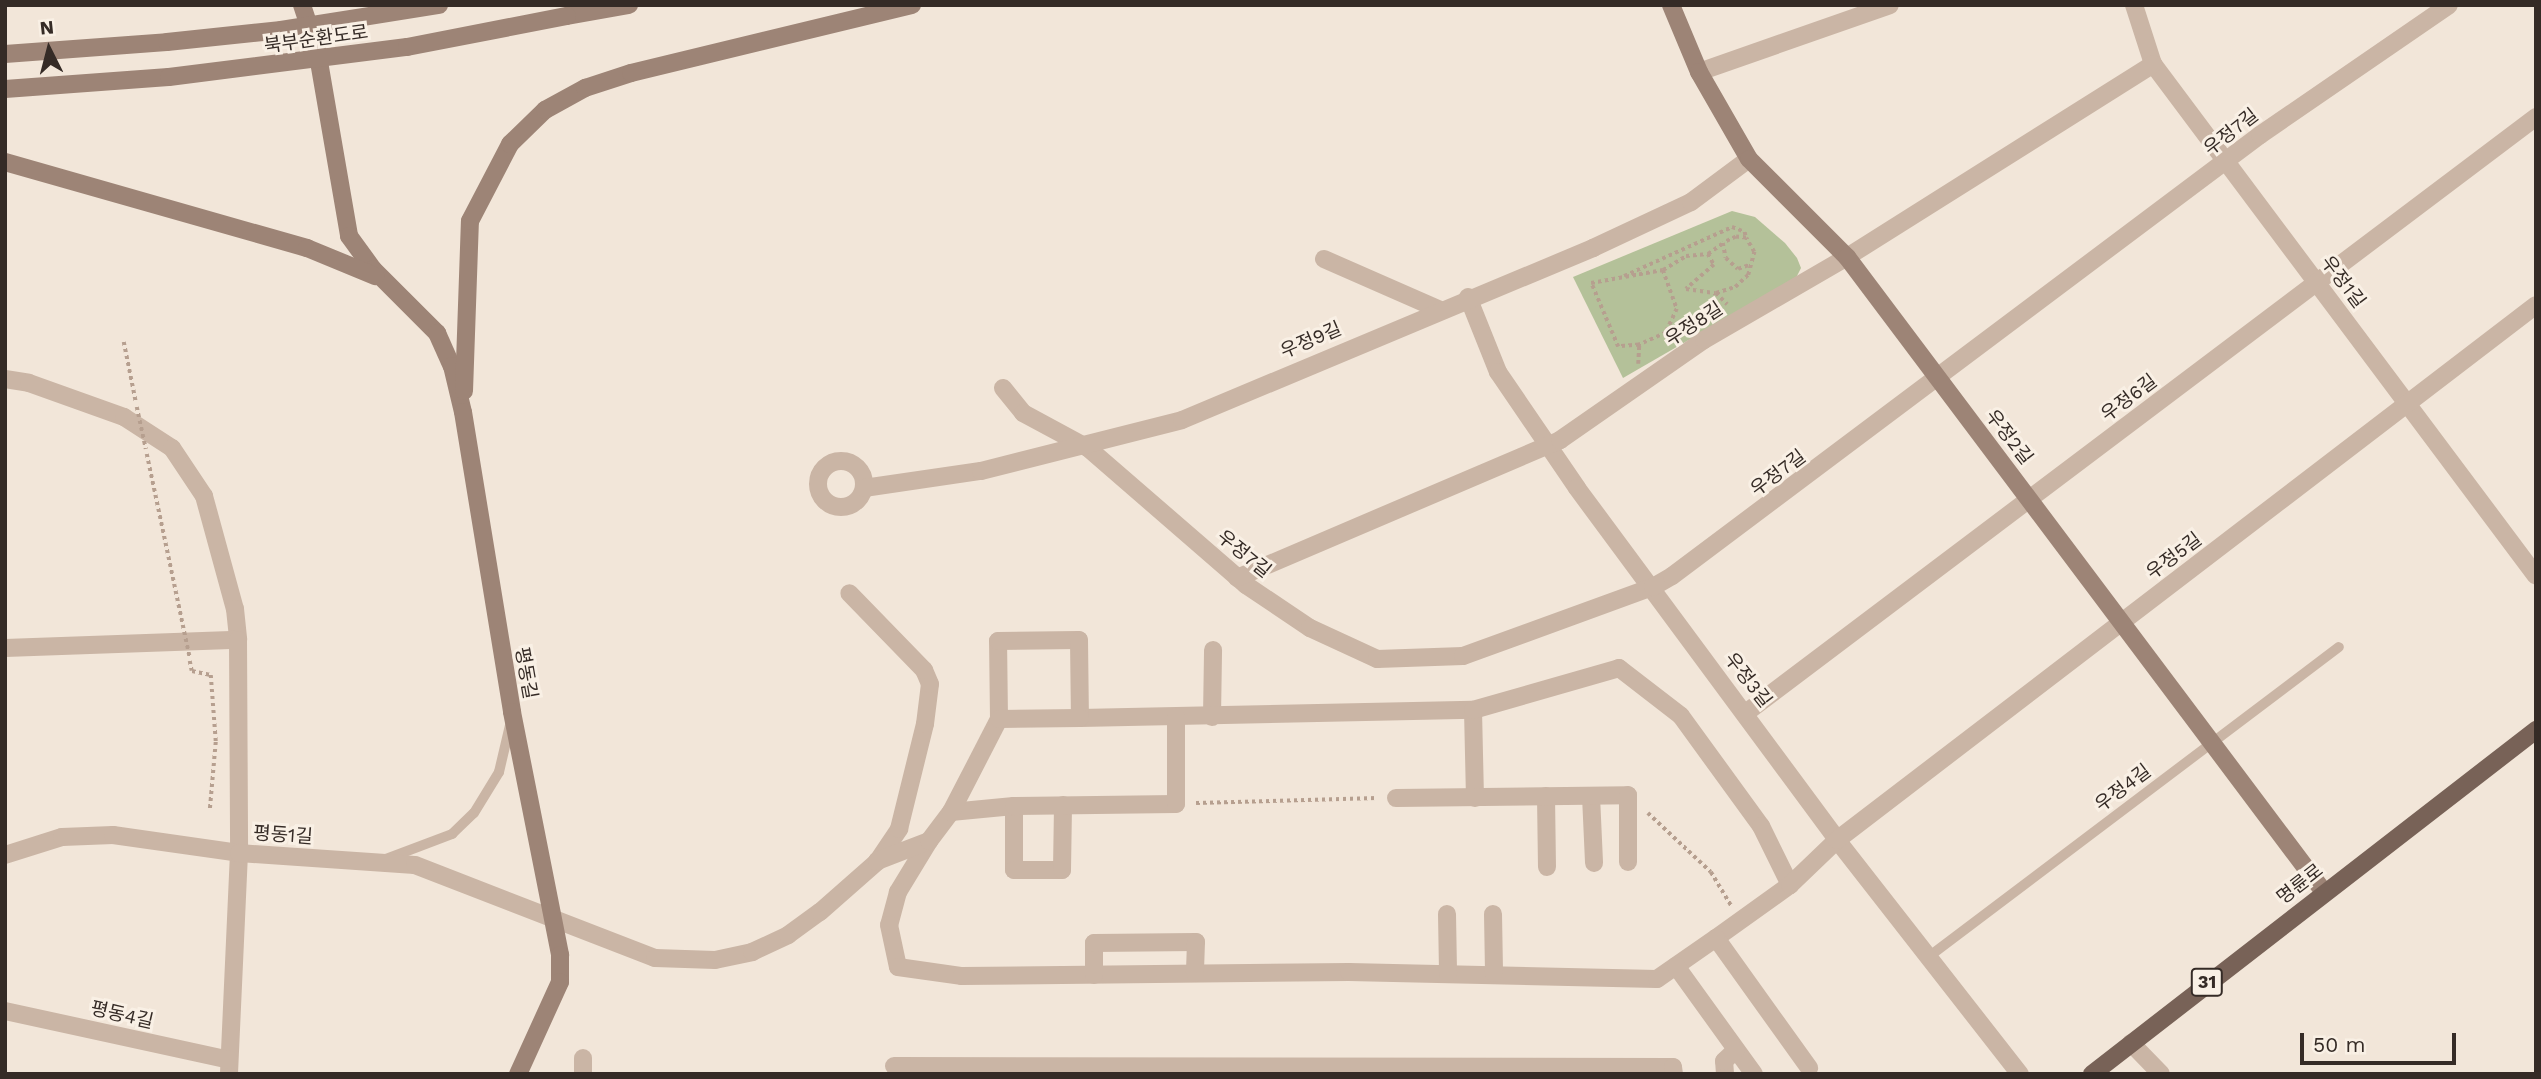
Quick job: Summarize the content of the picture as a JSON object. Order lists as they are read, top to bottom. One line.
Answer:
{"streets":{"main road":["북부순환도로","우정2길","평동길","명륜로","31"],"street":["우정7길","우정1길","우정8길","우정9길","우정6길","우정5길","우정3길","평동1길","평동4길"],"lane":["우정4길"]},"crossings":[["우정7길","우정1길"],["우정7길","우정8길"],["우정7길","우정9길"],["우정7길","우정2길"],["우정7길","우정3길"],["우정1길","우정8길"],["우정1길","우정6길"],["우정1길","우정5길"],["우정8길","우정2길"],["우정8길","우정3길"],["우정9길","우정2길"],["우정9길","우정3길"],["우정6길","우정2길"],["우정6길","우정3길"],["우정2길","우정5길"],["우정2길","우정4길"],["우정2길","명륜로"],["우정5길","우정3길"],["평동길","평동1길"],["우정3길","우정4길"],["평동1길","평동4길"]],"scale_bar":"50 m","north":"top"}
